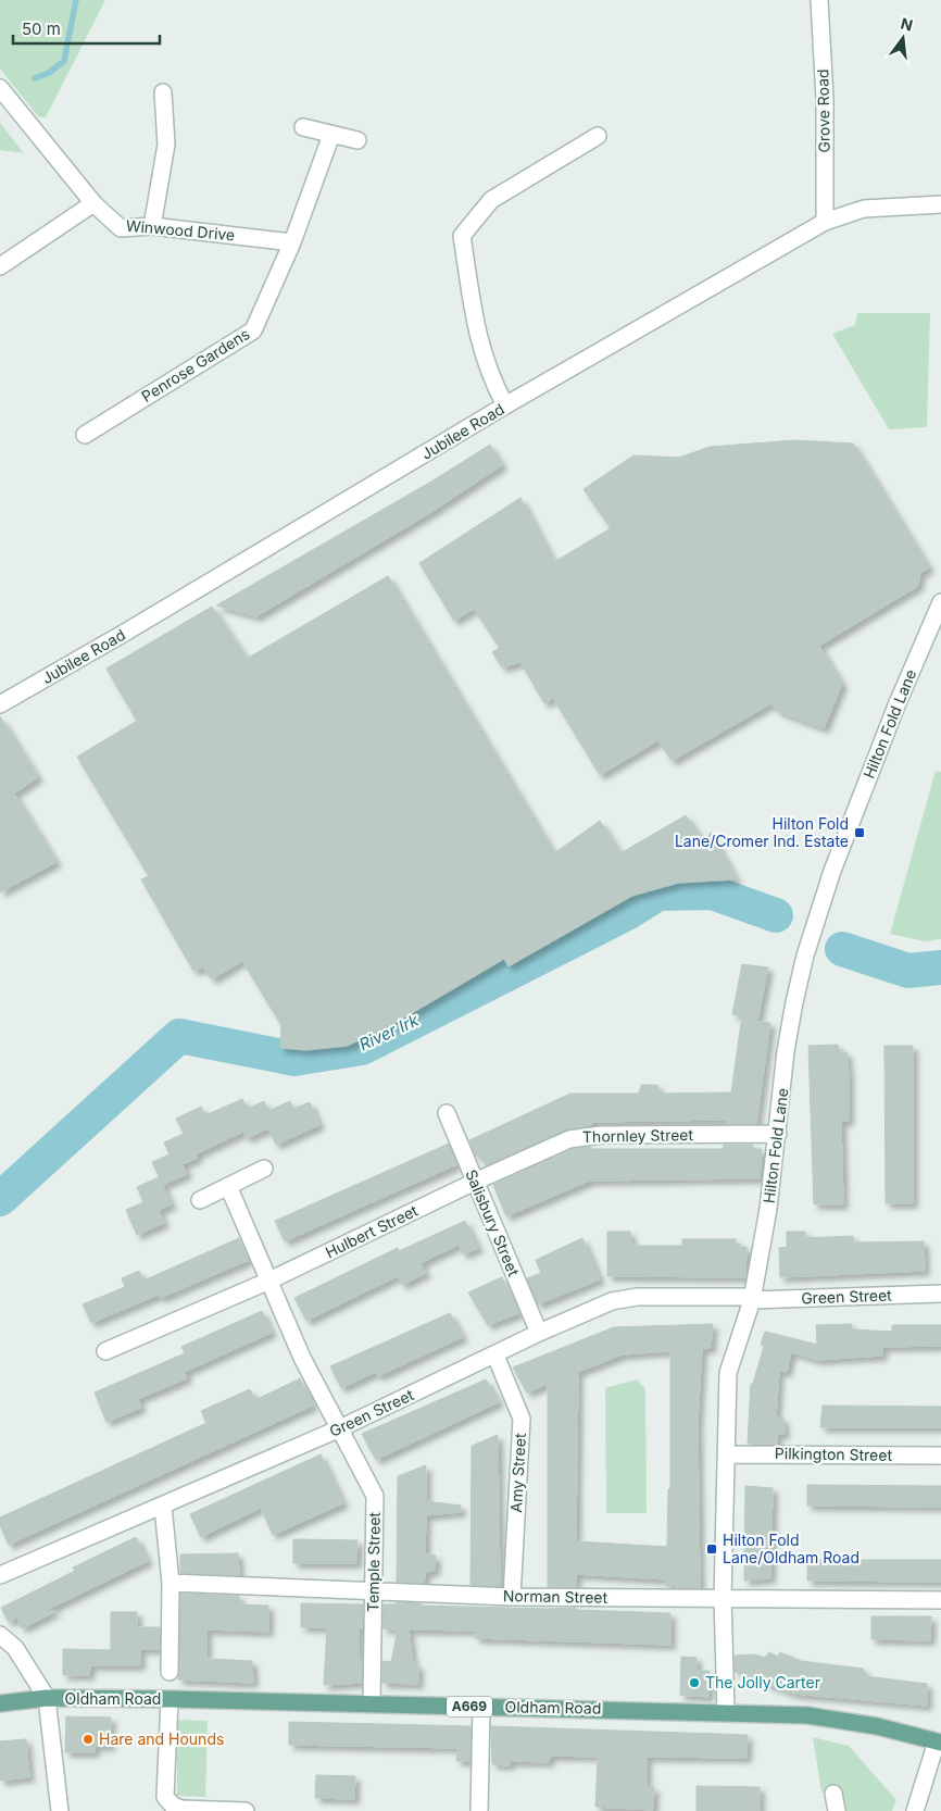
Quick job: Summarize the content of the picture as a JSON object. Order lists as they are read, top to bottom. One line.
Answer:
{"streets":{"main road":["Oldham Road","A669"],"street":["Grove Road","Winwood Drive","Penrose Gardens","Jubilee Road","Hilton Fold Lane","Thornley Street","Salisbury Street","Hulbert Street","Green Street","Pilkington Street","Amy Street","Temple Street","Norman Street"]},"crossings":[["Grove Road","Jubilee Road"],["Winwood Drive","Penrose Gardens"],["Hilton Fold Lane","Thornley Street"],["Hilton Fold Lane","Green Street"],["Hilton Fold Lane","Pilkington Street"],["Hilton Fold Lane","Norman Street"],["Hilton Fold Lane","Oldham Road"],["Thornley Street","Salisbury Street"],["Thornley Street","Hulbert Street"],["Salisbury Street","Hulbert Street"],["Salisbury Street","Green Street"],["Green Street","Amy Street"],["Green Street","Temple Street"],["Amy Street","Norman Street"],["Temple Street","Norman Street"],["Temple Street","Oldham Road"]],"water":["River Irk"],"places":{"transit":["Hilton Fold Lane/Cromer Ind. Estate","Hilton Fold Lane/Oldham Road"],"other":["The Jolly Carter","Hare and Hounds"]},"scale_bar":"50 m","north":"top"}
